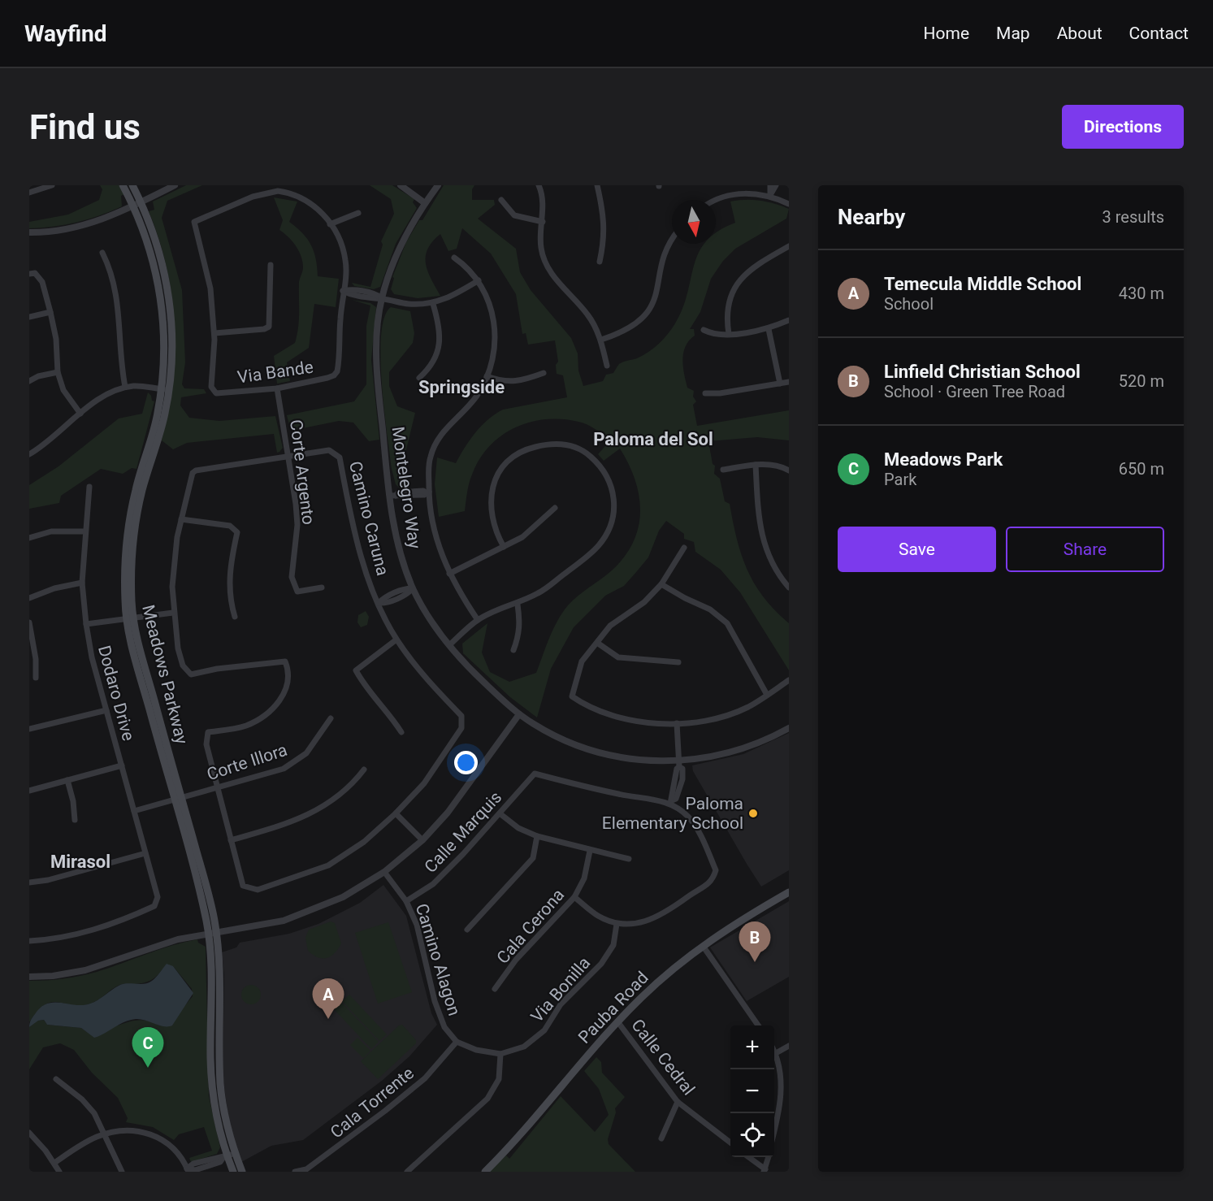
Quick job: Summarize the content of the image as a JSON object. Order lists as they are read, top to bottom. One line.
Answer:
{"streets":{"main road":["Meadows Parkway","Pauba Road"],"street":["Via Bande","Corte Argento","Montelegro Way","Camino Caruna","Dodaro Drive","Corte Illora","Calle Marquis","Cala Cerona","Camino Alagon","Via Bonilla","Calle Cedral","Cala Torrente"]},"crossings":[["Via Bande","Corte Argento"],["Corte Argento","Camino Caruna"],["Meadows Parkway","Corte Illora"],["Dodaro Drive","Corte Illora"],["Calle Marquis","Camino Alagon"],["Camino Alagon","Cala Torrente"],["Pauba Road","Calle Cedral"]],"districts":["Springside","Paloma del Sol","Mirasol"],"places":["Paloma Elementary School"],"north":"bottom","page":{"header":"Wayfind","nav":["Home","Map","About","Contact"],"buttons":["Directions",["Save","Share"]],"title":"Find us","heading":["Nearby","3 results"],"list":[{"mark":"A","name":"Temecula Middle School","note":"School","value":"430 m"},{"mark":"B","name":"Linfield Christian School","note":"School · Green Tree Road","value":"520 m"},{"mark":"C","name":"Meadows Park","note":"Park","value":"650 m"}],"pins":["B","A","C"],"map_buttons":["+","−"]}}
